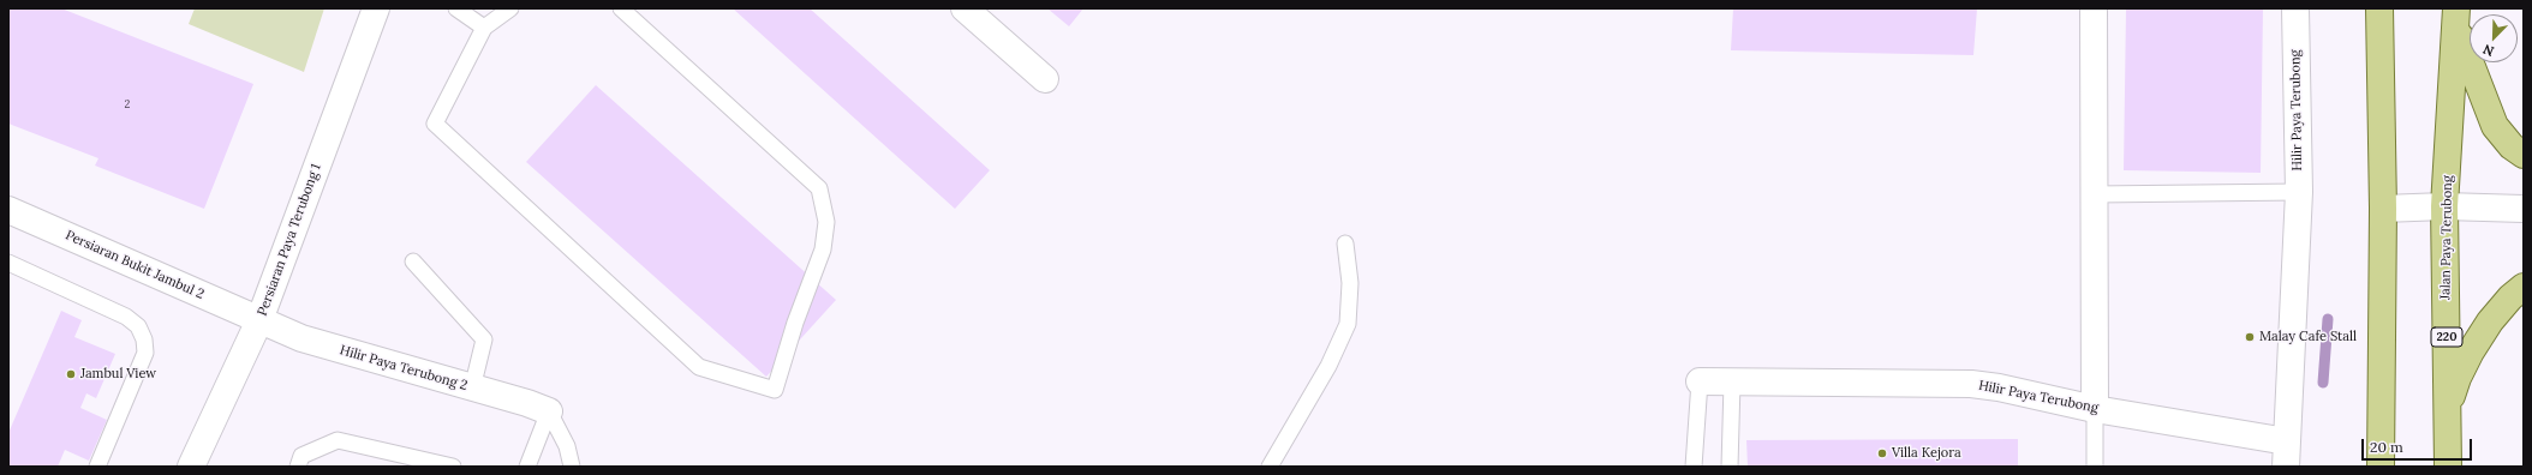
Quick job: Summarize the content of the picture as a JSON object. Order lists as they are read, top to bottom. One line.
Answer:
{"streets":{"main road":["Jalan Paya Terubong","220"],"street":["Hilir Paya Terubong","Persiaran Paya Terubong 1","Persiaran Bukit Jambul 2","Hilir Paya Terubong 2"]},"crossings":[["Persiaran Paya Terubong 1","Persiaran Bukit Jambul 2"],["Persiaran Paya Terubong 1","Hilir Paya Terubong 2"],["Persiaran Bukit Jambul 2","Hilir Paya Terubong 2"]],"places":["Malay Cafe Stall","Jambul View","Villa Kejora"],"house_numbers":["2"],"scale_bar":"20 m","north":"bottom left"}
